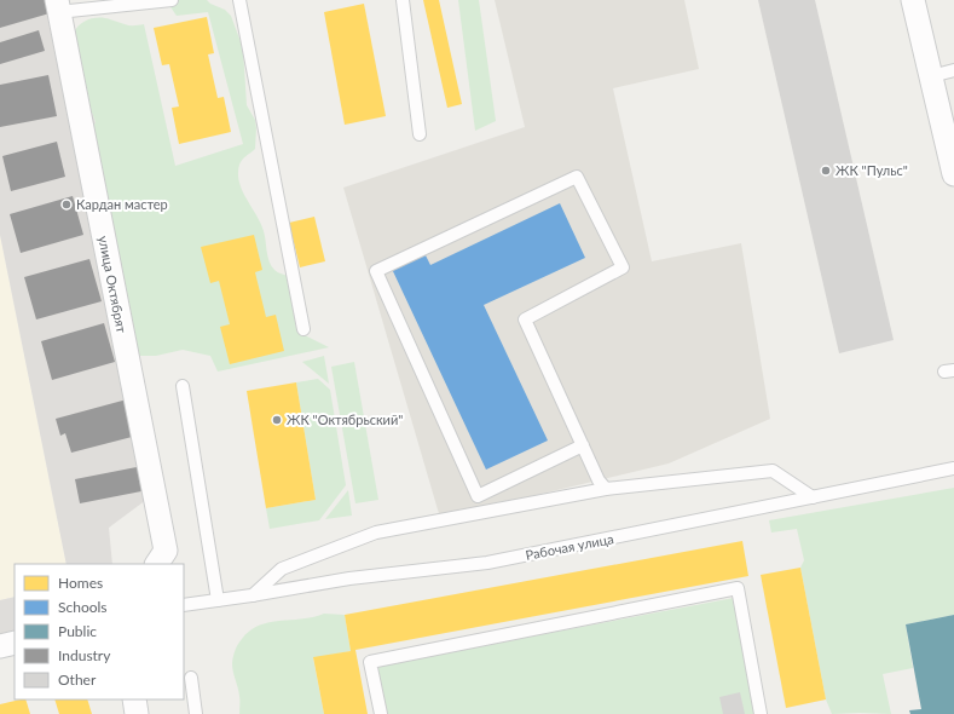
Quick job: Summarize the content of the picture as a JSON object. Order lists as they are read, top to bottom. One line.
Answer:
{"streets":{"street":["улица Октябрят"],"lane":["Рабочая улица"]},"places":["ЖК \"Пульс\"","Кардан мастер","ЖК \"Октябрьский\""],"legend":["Homes","Schools","Public","Industry","Other"]}
